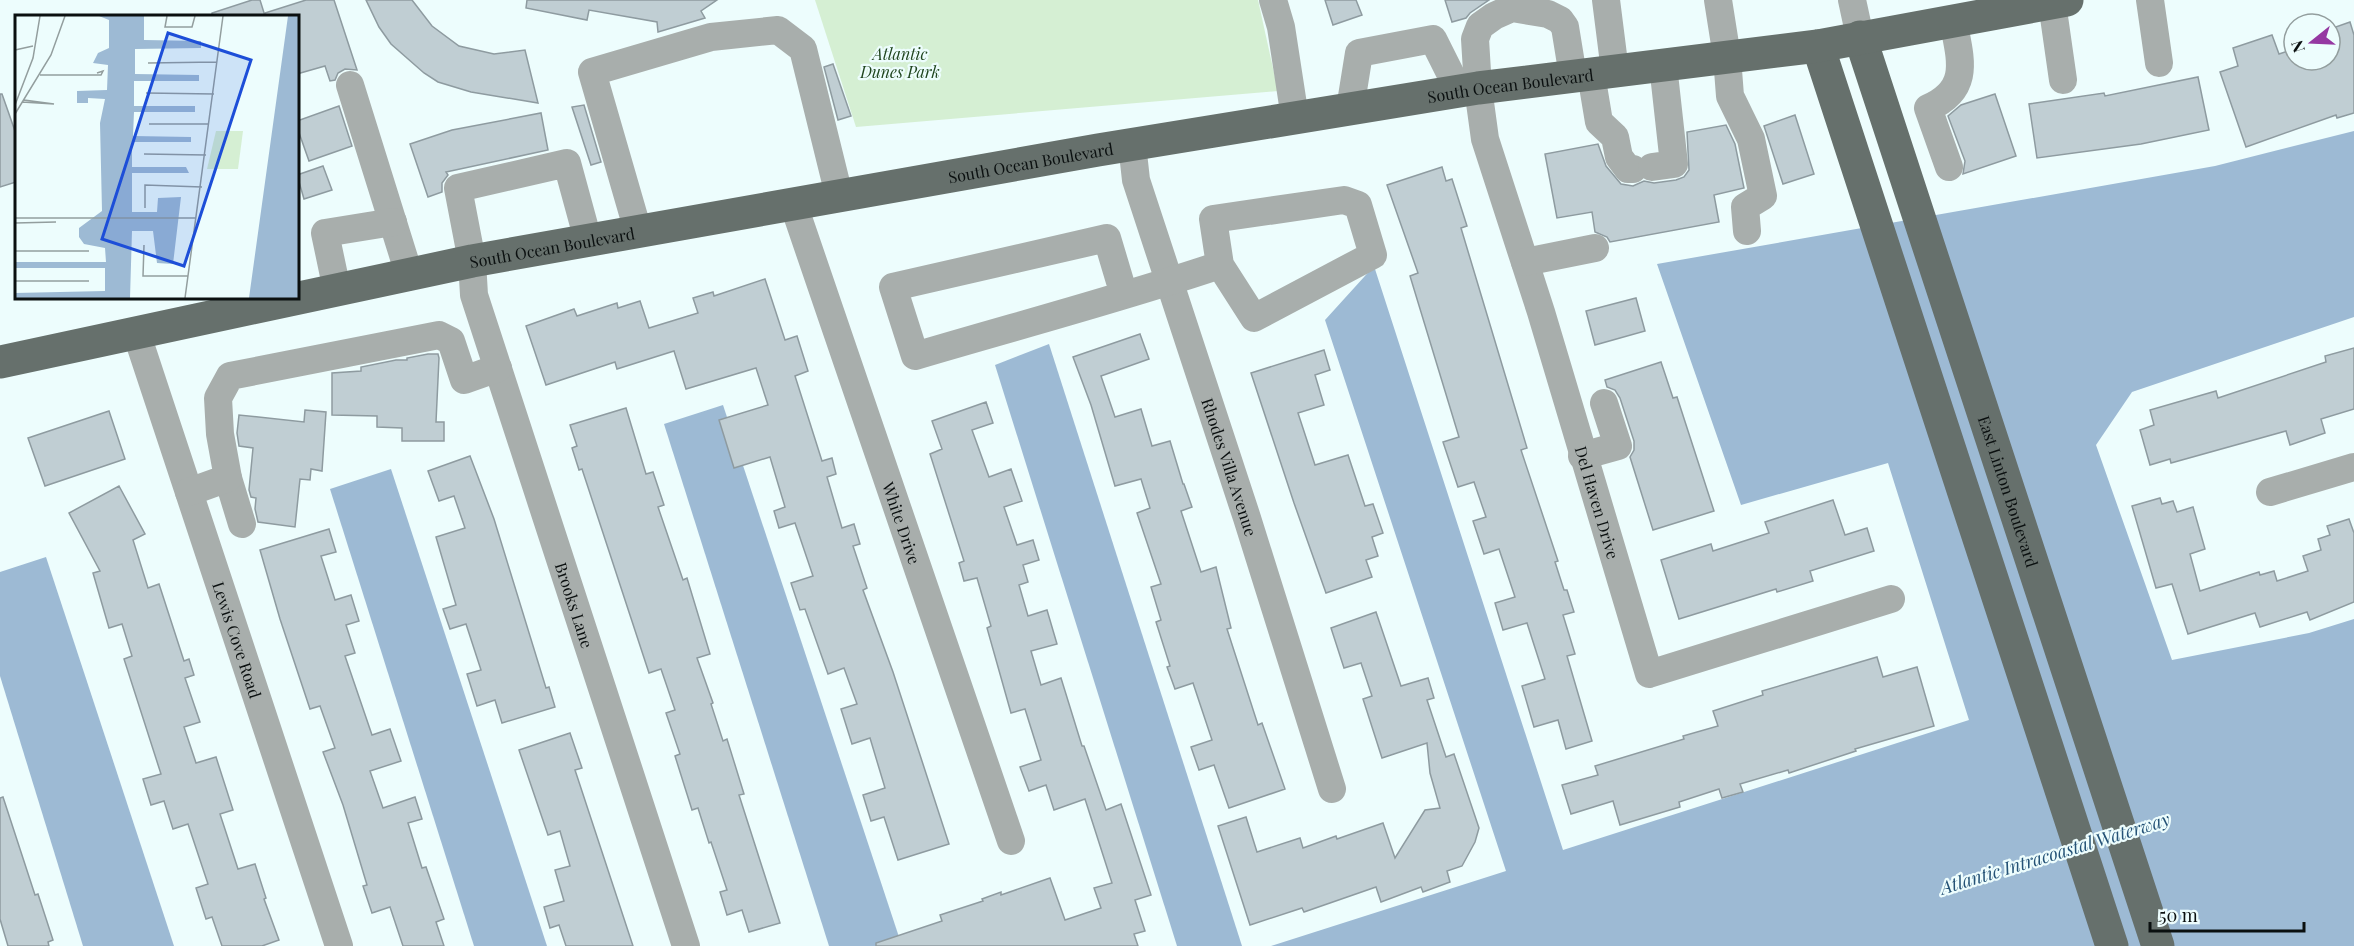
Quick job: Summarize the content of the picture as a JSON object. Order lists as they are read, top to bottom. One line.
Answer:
{"streets":{"main road":["South Ocean Boulevard","East Linton Boulevard"],"street":["Rhodes Villa Avenue","Del Haven Drive","White Drive","Brooks Lane","Lewis Cove Road"]},"crossings":[["South Ocean Boulevard","Rhodes Villa Avenue"],["South Ocean Boulevard","East Linton Boulevard"],["South Ocean Boulevard","Del Haven Drive"],["South Ocean Boulevard","White Drive"],["South Ocean Boulevard","Brooks Lane"],["South Ocean Boulevard","Lewis Cove Road"]],"water":["Atlantic Intracoastal Waterway"],"parks":["Atlantic Dunes Park"],"scale_bar":"50 m","north":"left"}
